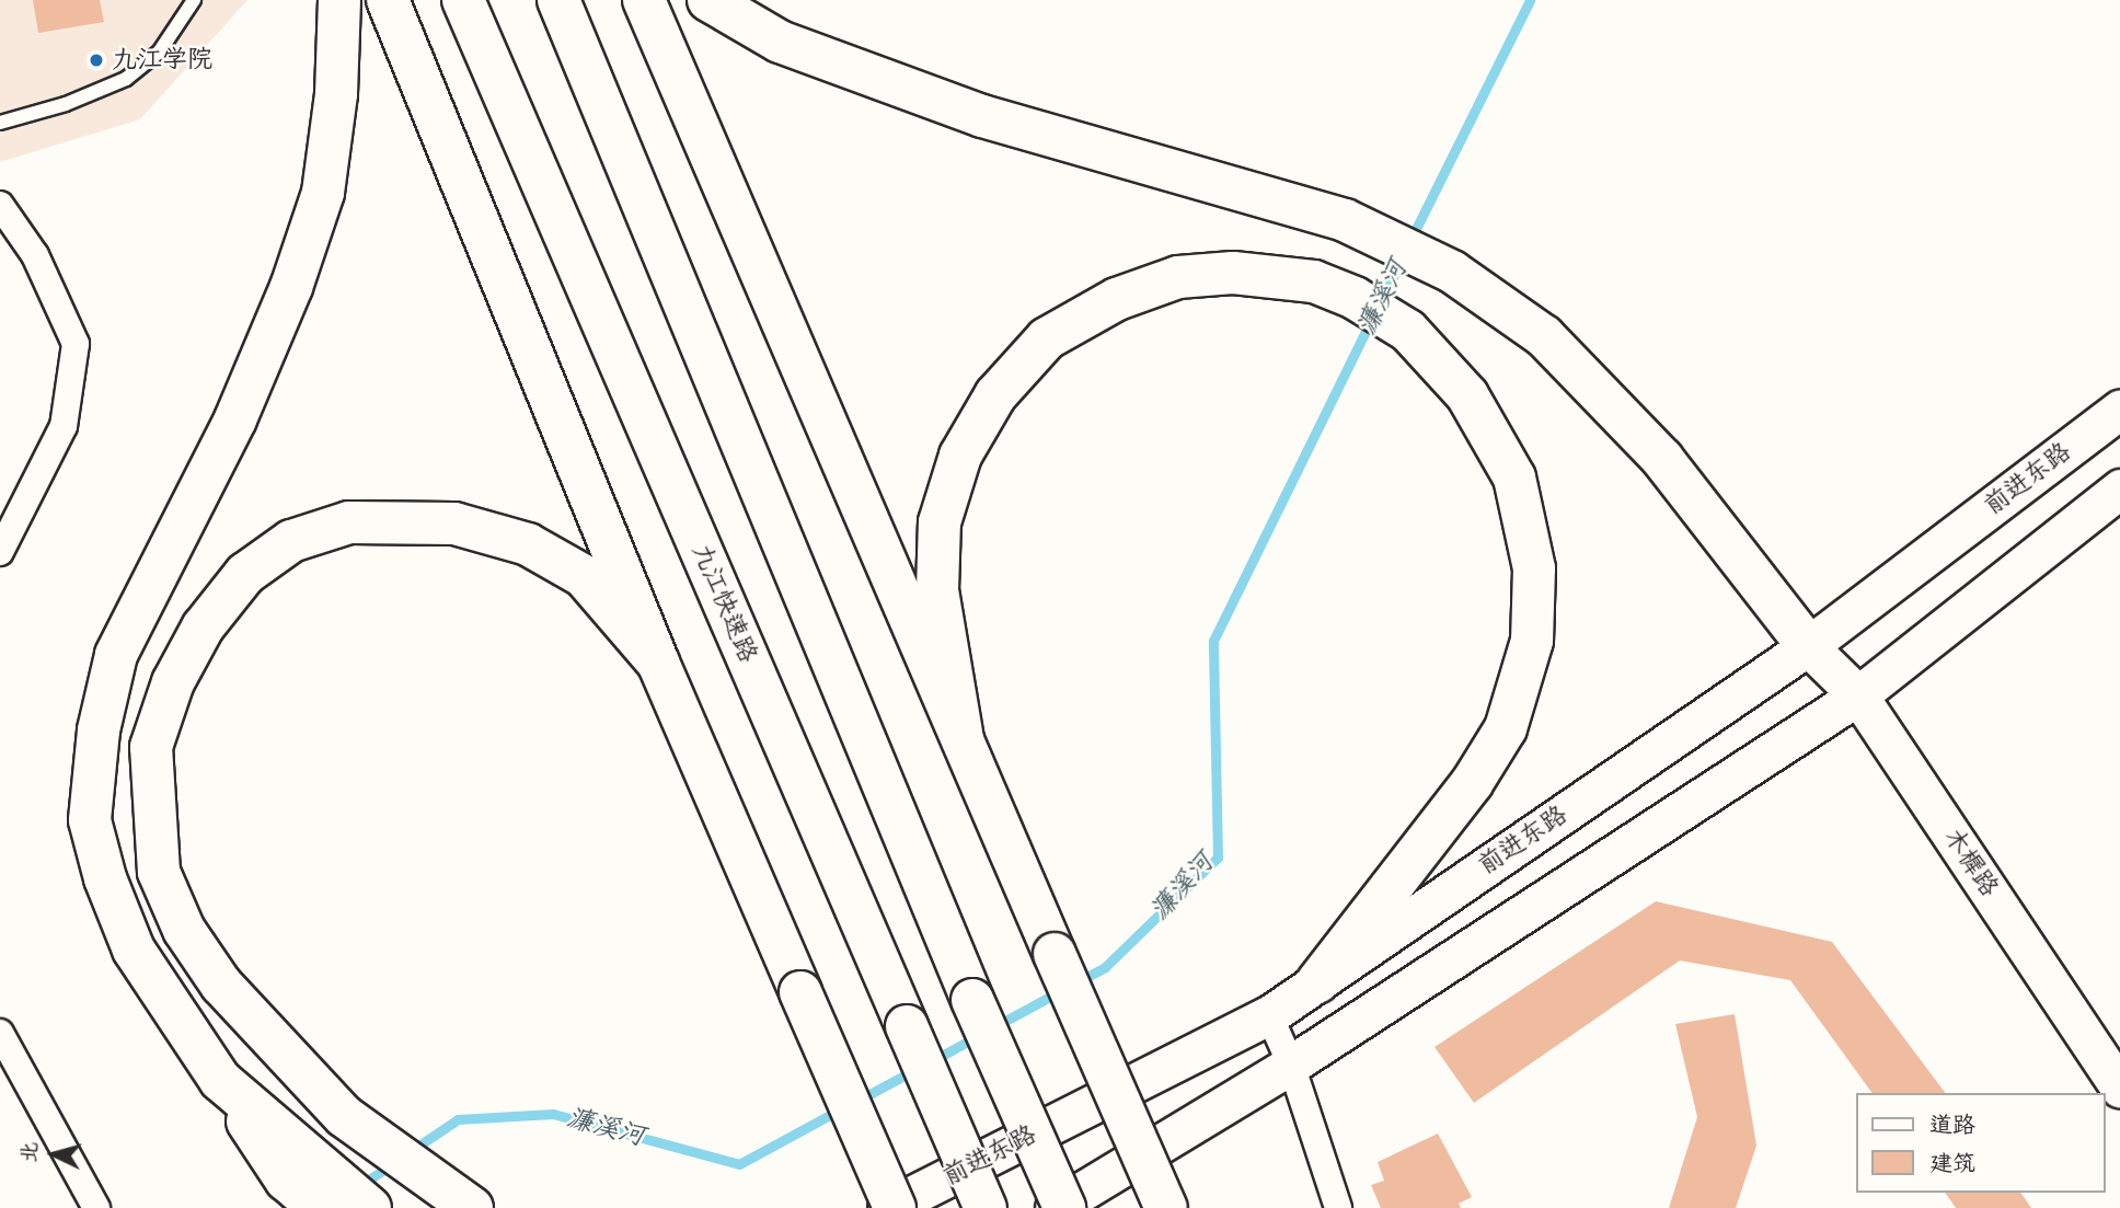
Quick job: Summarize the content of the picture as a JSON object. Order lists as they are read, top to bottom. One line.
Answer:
{"streets":{"highway":["九江快速路"],"main road":["前进东路","木樨路"]},"crossings":[["前进东路","木樨路"]],"water":["濂溪河"],"places":["九江学院"],"legend":["道路","建筑"],"north":"left"}
